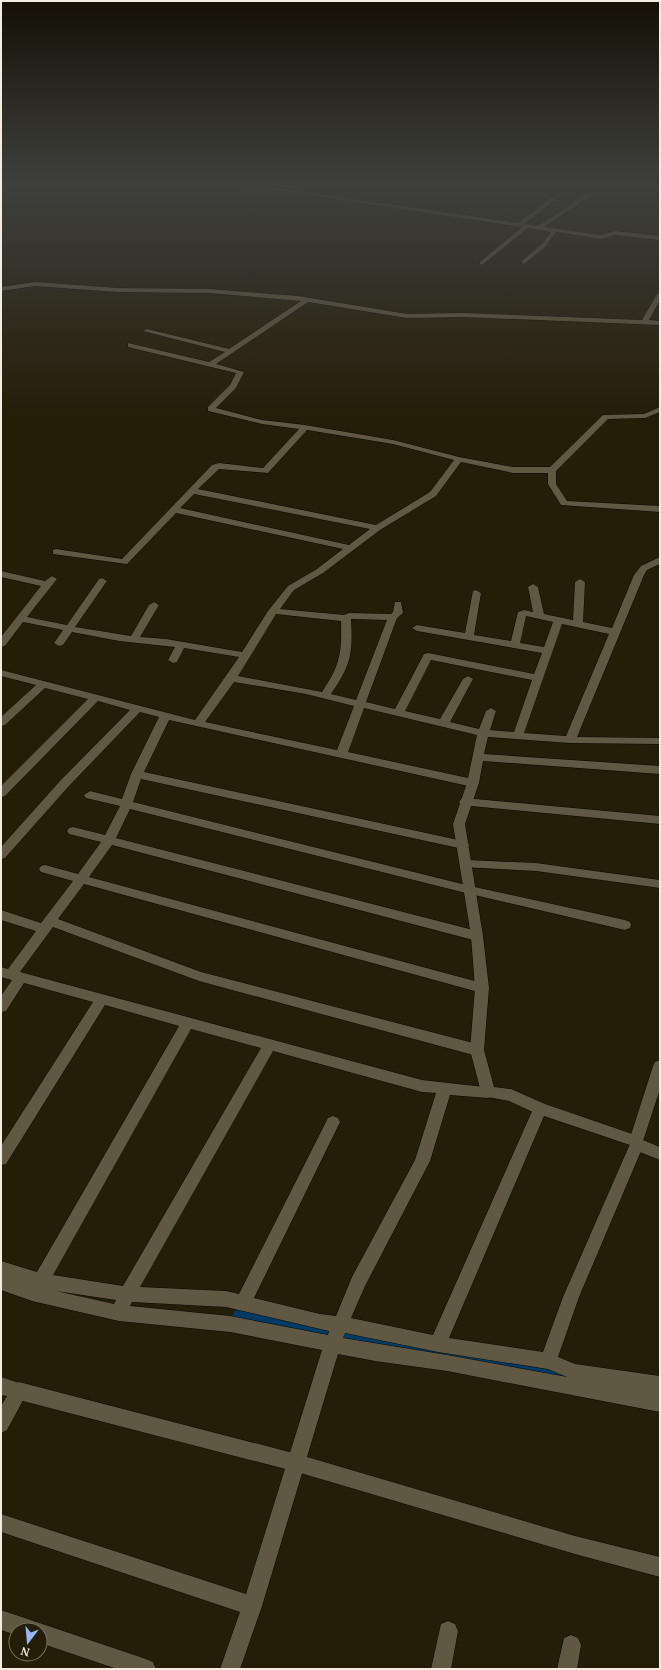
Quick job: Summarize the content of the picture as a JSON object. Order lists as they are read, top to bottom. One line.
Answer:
{"north":"bottom"}
